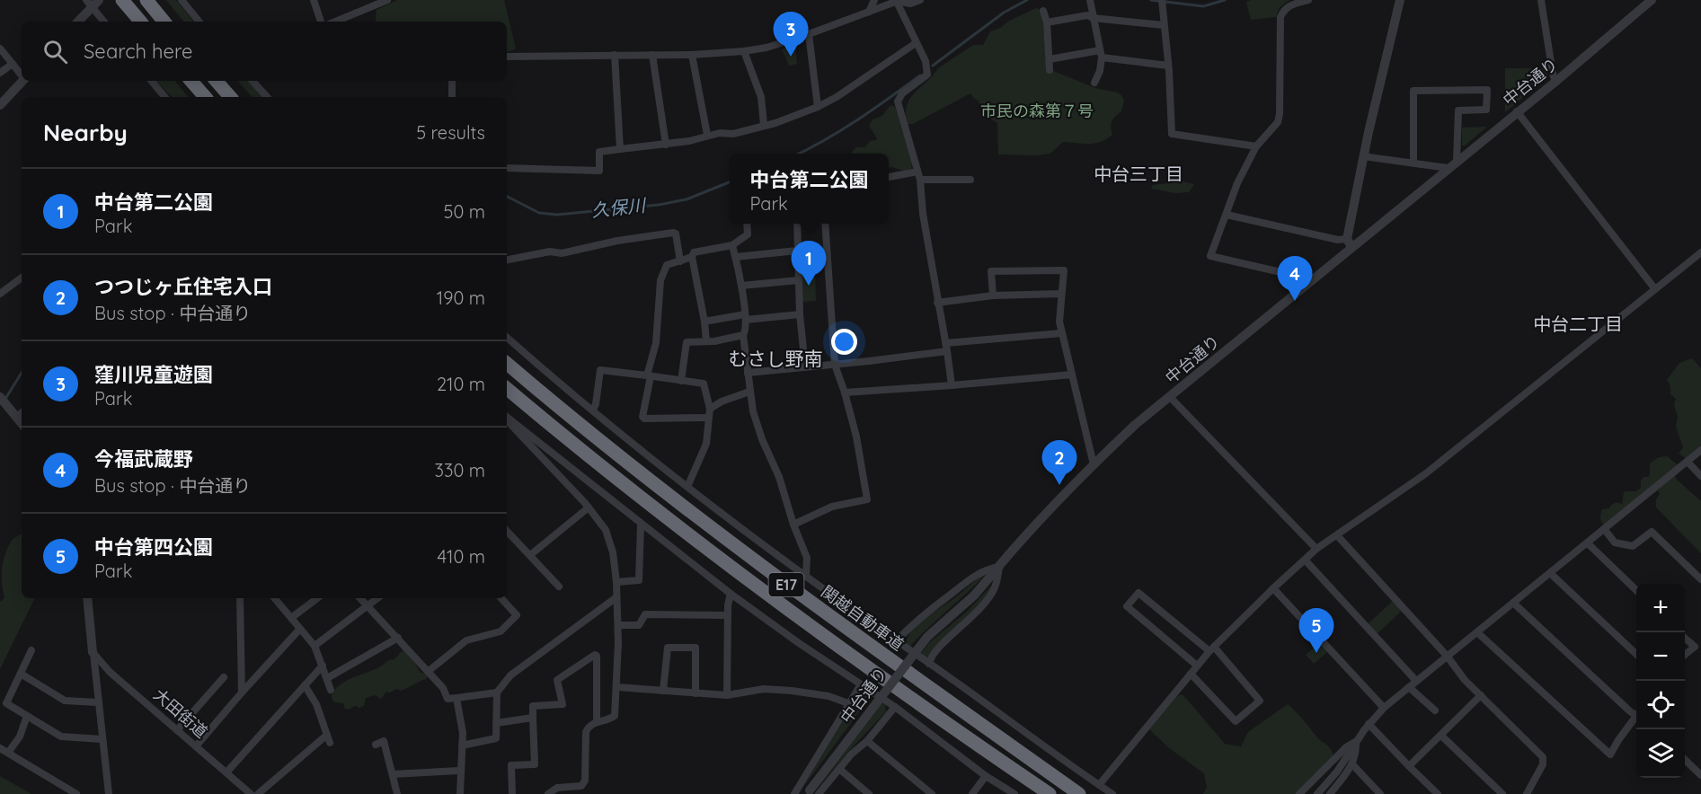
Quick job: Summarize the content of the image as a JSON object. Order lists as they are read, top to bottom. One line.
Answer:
{"streets":{"highway":["E17","関越自動車道"],"street":["中台通り","大田街道"]},"districts":["中台三丁目","中台二丁目","むさし野南"],"water":["久保川"],"parks":["市民の森第７号"],"page":{"pins":["3","1","4","2","5"],"search":"Search here","heading":["Nearby","5 results"],"popup":["中台第二公園","Park"],"list":[{"mark":"1","name":"中台第二公園","note":"Park","value":"50 m"},{"mark":"2","name":"つつじヶ丘住宅入口","note":"Bus stop · 中台通り","value":"190 m"},{"mark":"3","name":"窪川児童遊園","note":"Park","value":"210 m"},{"mark":"4","name":"今福武蔵野","note":"Bus stop · 中台通り","value":"330 m"},{"mark":"5","name":"中台第四公園","note":"Park","value":"410 m"}],"map_buttons":["+","−"]}}
